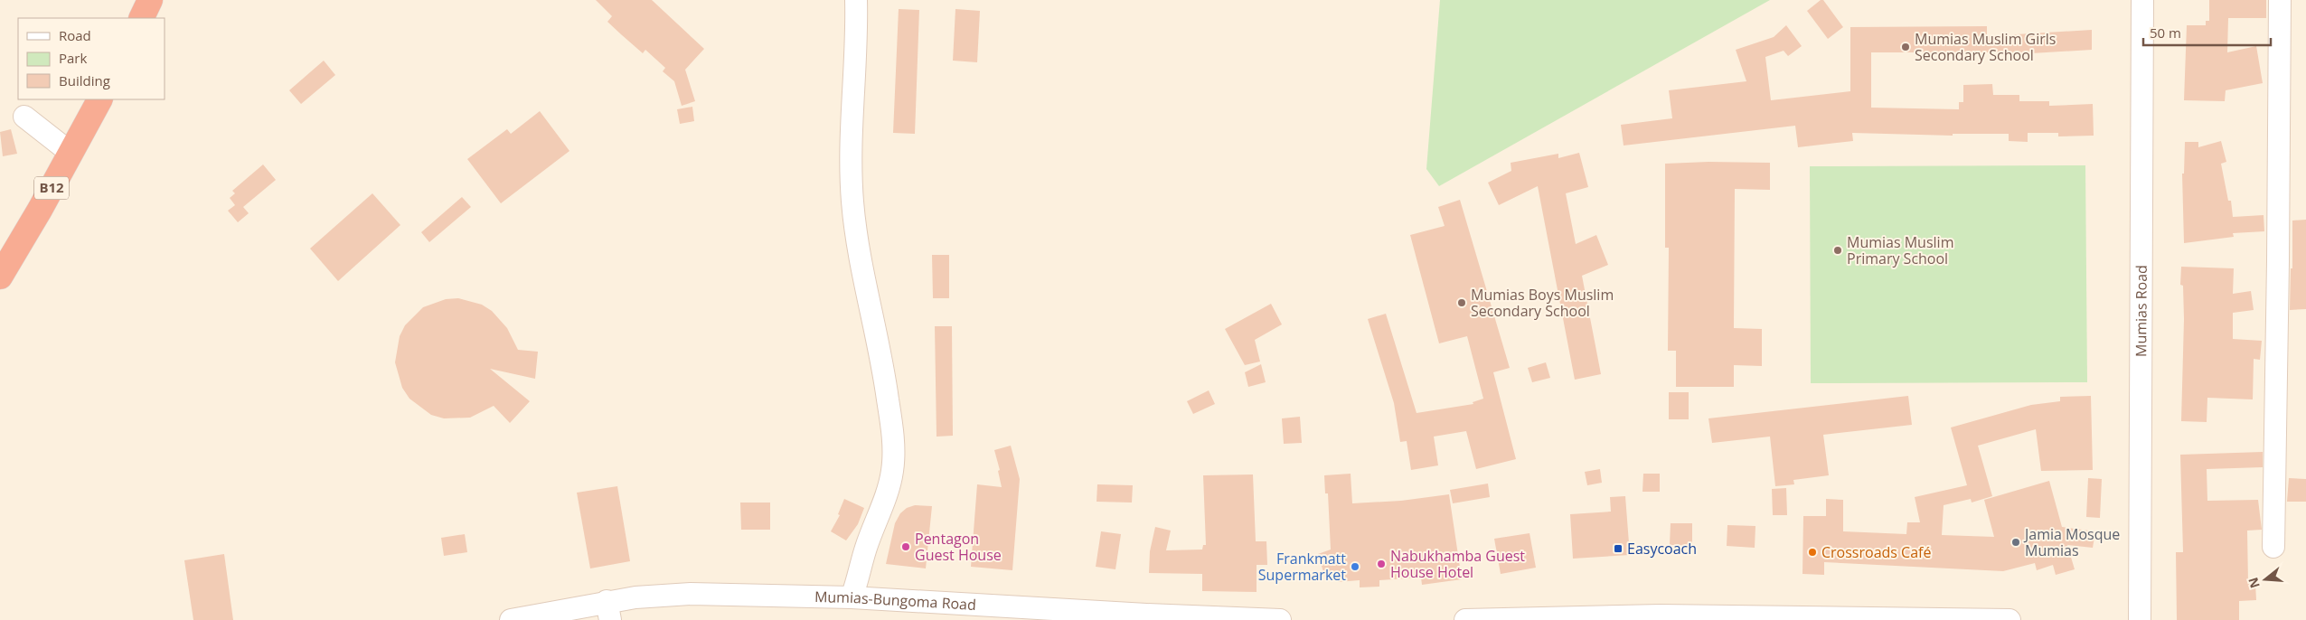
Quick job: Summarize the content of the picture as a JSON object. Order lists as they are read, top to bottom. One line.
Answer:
{"streets":{"highway":["B12"],"street":["Mumias Road","Mumias-Bungoma Road"]},"places":{"other":["Mumias Muslim Girls Secondary School","Mumias Muslim Primary School","Mumias Boys Muslim Secondary School","Jamia Mosque Mumias","Pentagon Guest House","Crossroads Café","Nabukhamba Guest House Hotel","Frankmatt Supermarket"],"transit":["Easycoach"]},"legend":["Road","Park","Building"],"scale_bar":"50 m","north":"left"}
